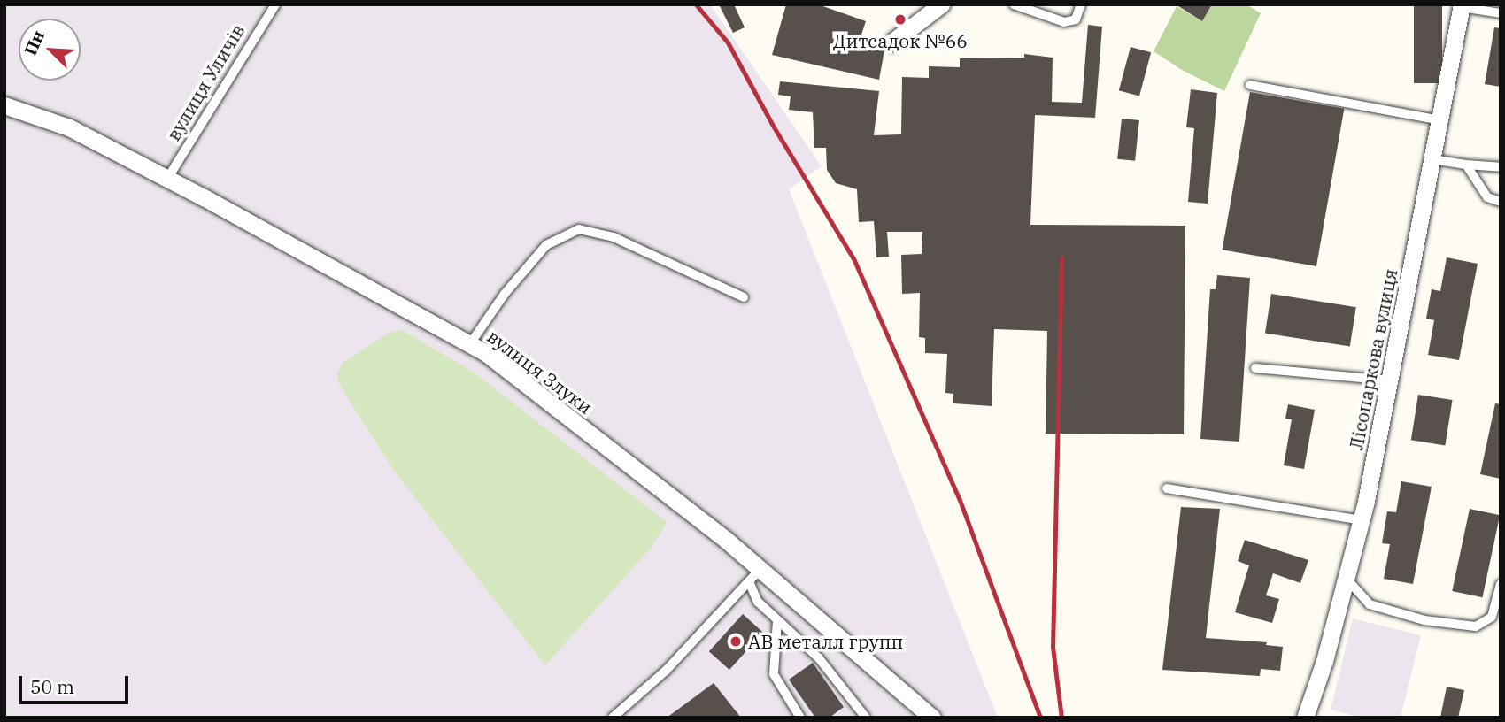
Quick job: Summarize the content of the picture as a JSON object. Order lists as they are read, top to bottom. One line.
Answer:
{"streets":{"street":["Лісопаркова вулиця","вулиця Злуки"],"lane":["вулиця Уличів"]},"crossings":[["вулиця Уличів","вулиця Злуки"]],"places":["Дитсадок №66","АВ металл групп"],"scale_bar":"50 m","north":"top left"}
